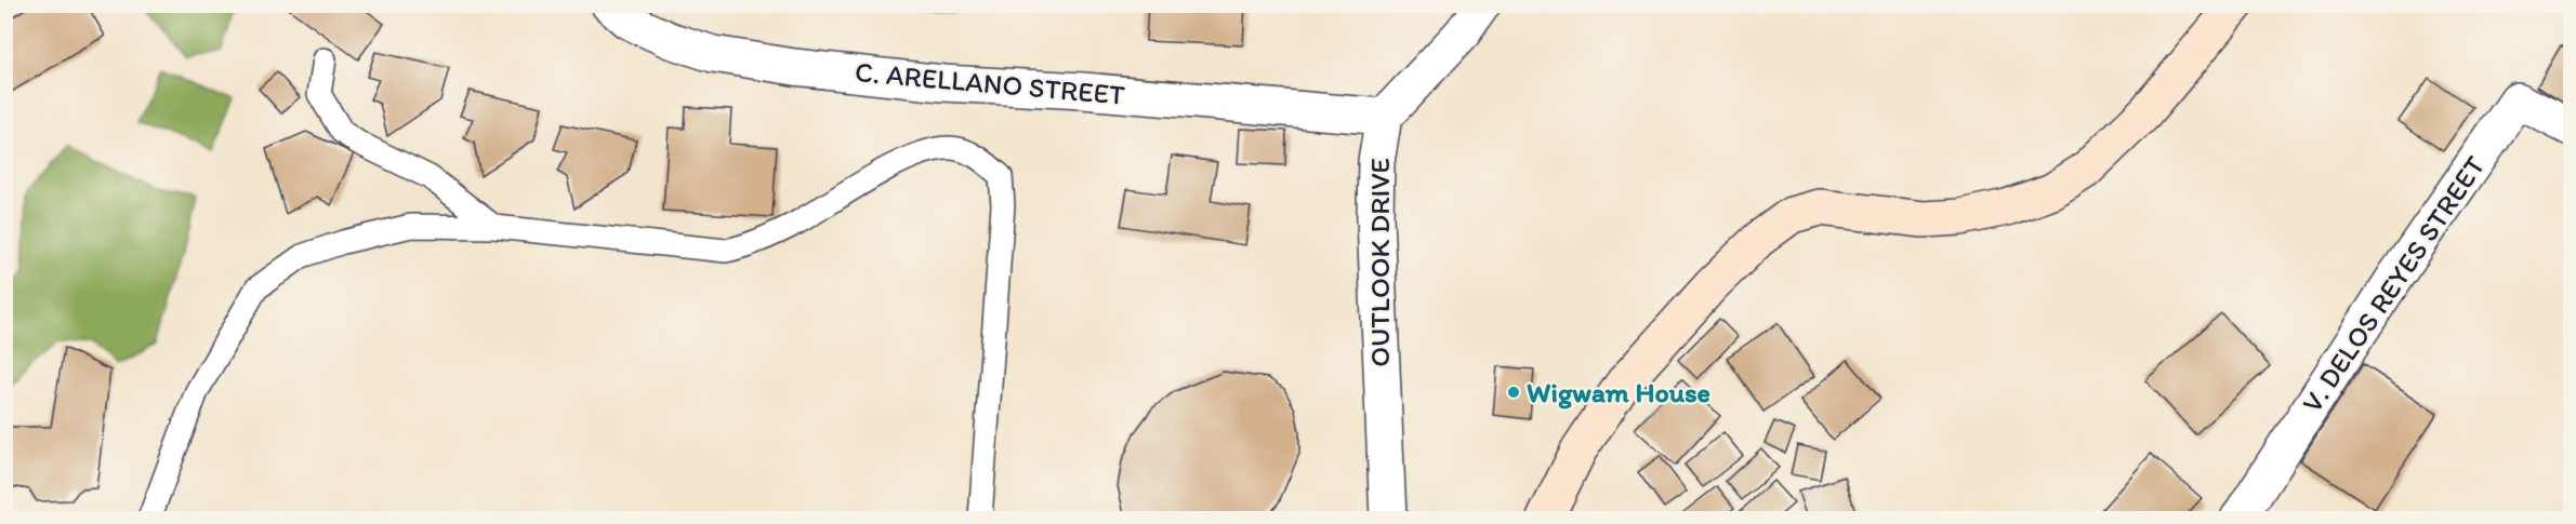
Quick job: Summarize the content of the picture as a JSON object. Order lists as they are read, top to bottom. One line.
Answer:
{"streets":{"street":["C. ARELLANO STREET","OUTLOOK DRIVE","V. DELOS REYES STREET"]},"crossings":[["C. ARELLANO STREET","OUTLOOK DRIVE"]],"places":["Wigwam House"]}
